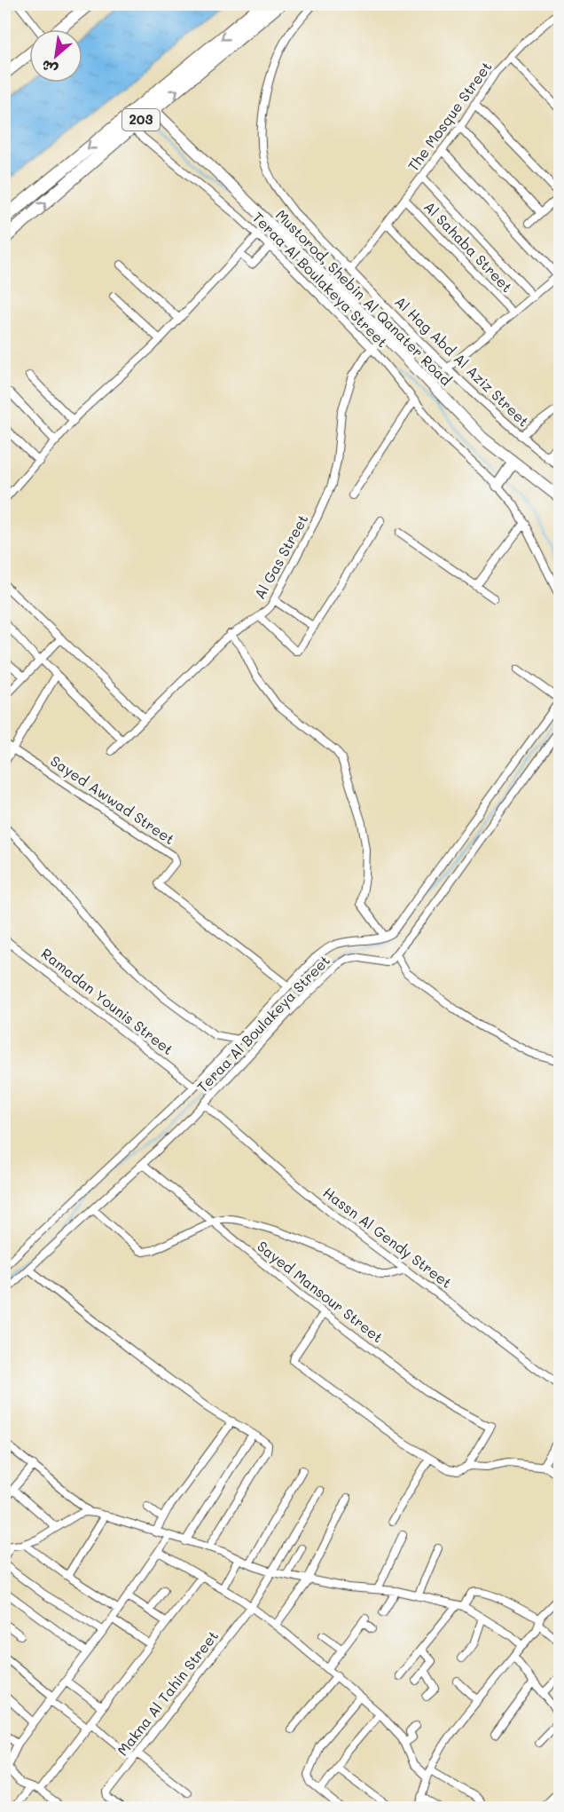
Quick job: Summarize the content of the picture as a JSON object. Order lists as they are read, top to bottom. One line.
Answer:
{"streets":{"main road":["203","Mustorod, Shebin Al Qanater Road"],"street":["The Mosque Street","Al Sahaba Street","Teraa Al Boulakeya Street","Al Hag Abd Al Aziz Street","Al Gas Street","Sayed Awwad Street","Ramadan Younis Street","Hassn Al Gendy Street","Sayed Mansour Street","Makna Al Tahin Street"]},"crossings":[["The Mosque Street","Al Sahaba Street"],["The Mosque Street","Al Hag Abd Al Aziz Street"],["203","Teraa Al Boulakeya Street"],["203","Mustorod, Shebin Al Qanater Road"],["Teraa Al Boulakeya Street","Al Gas Street"],["Teraa Al Boulakeya Street","Sayed Awwad Street"],["Teraa Al Boulakeya Street","Ramadan Younis Street"],["Teraa Al Boulakeya Street","Hassn Al Gendy Street"],["Teraa Al Boulakeya Street","Sayed Mansour Street"],["Mustorod, Shebin Al Qanater Road","Al Gas Street"]],"north":"bottom left"}
